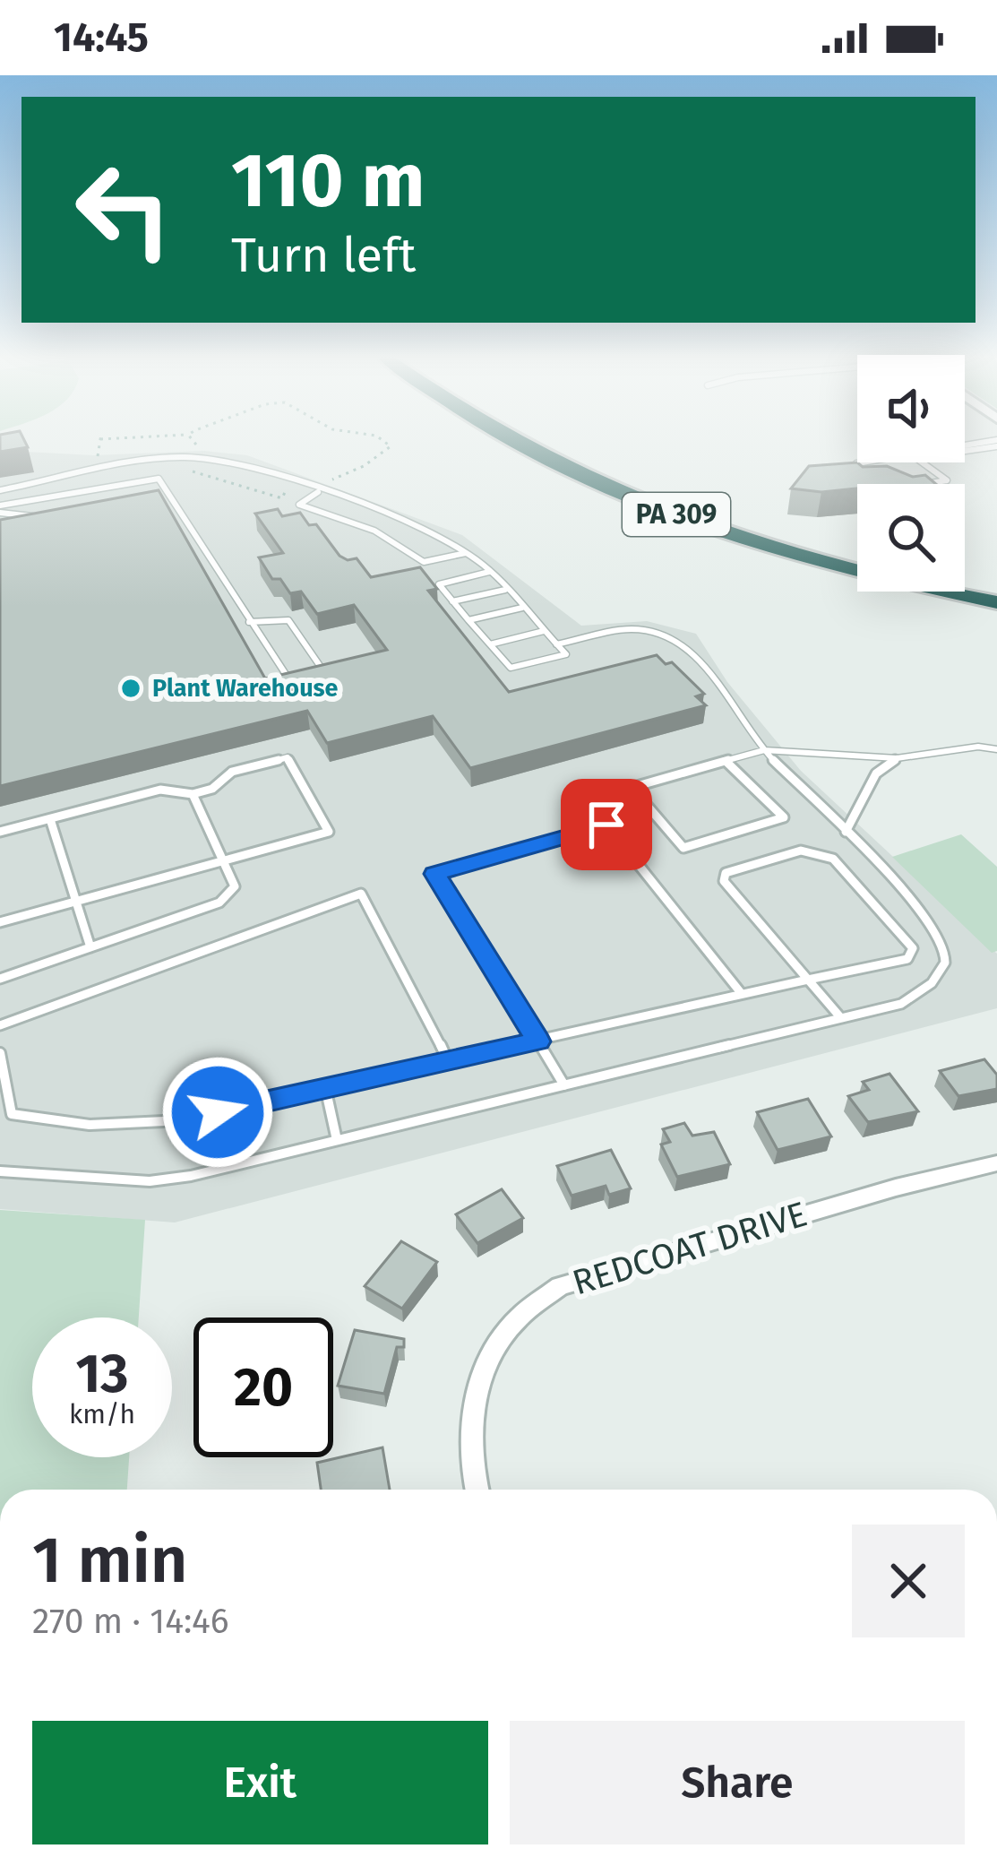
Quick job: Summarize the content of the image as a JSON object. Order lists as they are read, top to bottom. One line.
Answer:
{"streets":{"highway":["PA 309"],"street":["REDCOAT DRIVE"]},"places":["Plant Warehouse"],"page":{"status":"14:45","turn":["110 m","Turn left"],"speed":"13 km/h","limit":"20","heading":["1 min","270 m · 14:46"],"buttons":["Exit","Share"]}}
